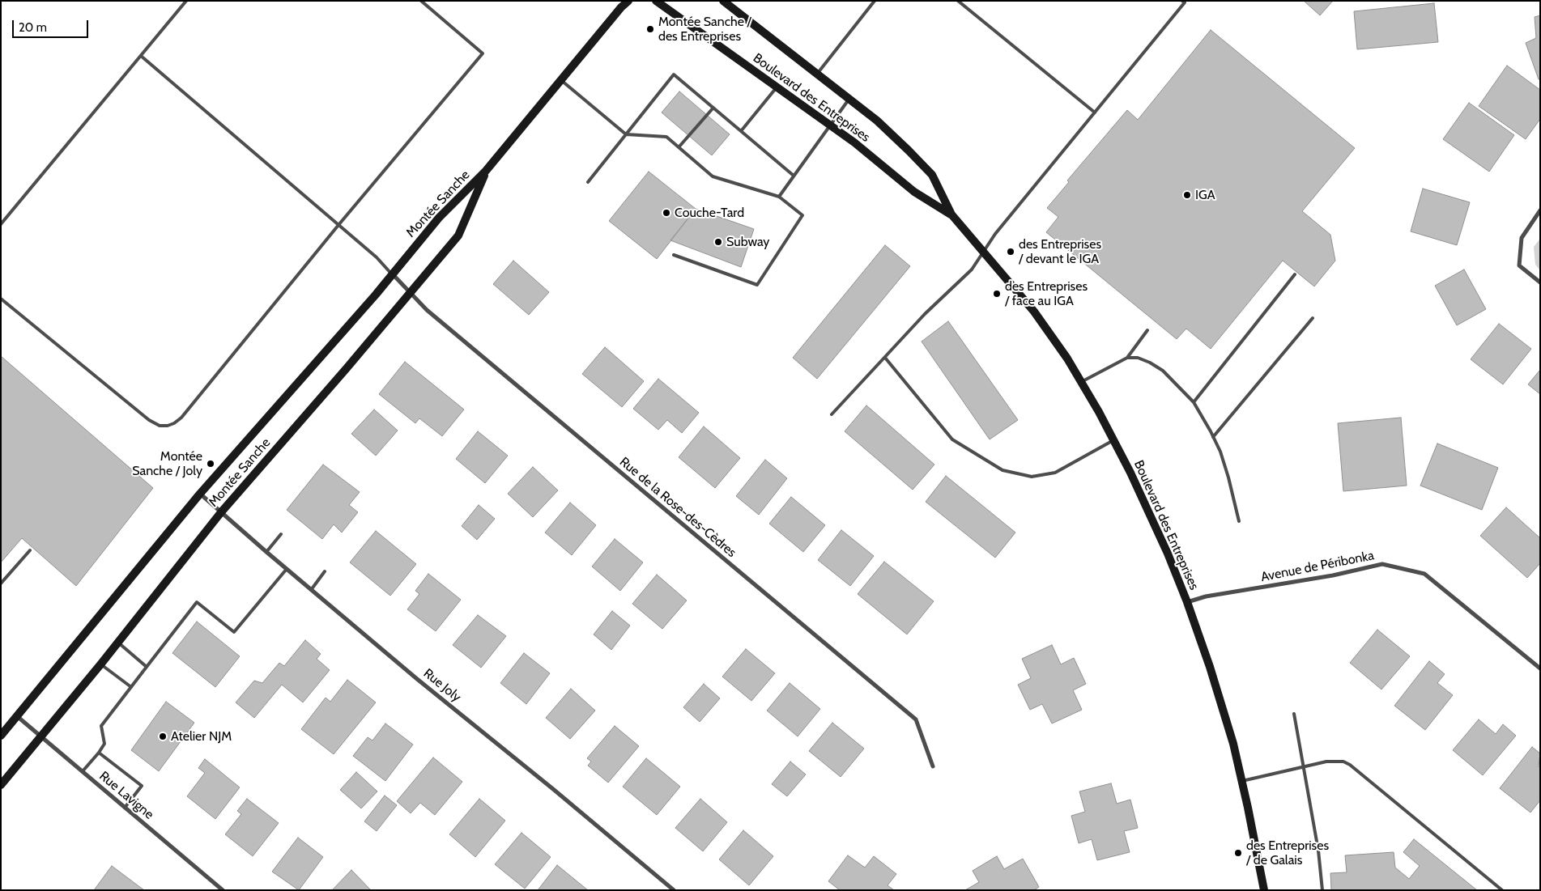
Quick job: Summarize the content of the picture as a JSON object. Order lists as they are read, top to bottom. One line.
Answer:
{"streets":{"street":["Boulevard des Entreprises","Montée Sanche","Rue de la Rose-des-Cèdres","Avenue de Péribonka","Rue Joly","Rue Lavigne"]},"crossings":[["Boulevard des Entreprises","Avenue de Péribonka"],["Montée Sanche","Rue de la Rose-des-Cèdres"],["Montée Sanche","Rue Joly"],["Montée Sanche","Rue Lavigne"]],"places":["Montée Sanche / des Entreprises","IGA","Couche-Tard","Subway","des Entreprises / devant le IGA","des Entreprises / face au IGA","Montée Sanche / Joly","Atelier NJM","des Entreprises / de Galais"],"scale_bar":"20 m"}
